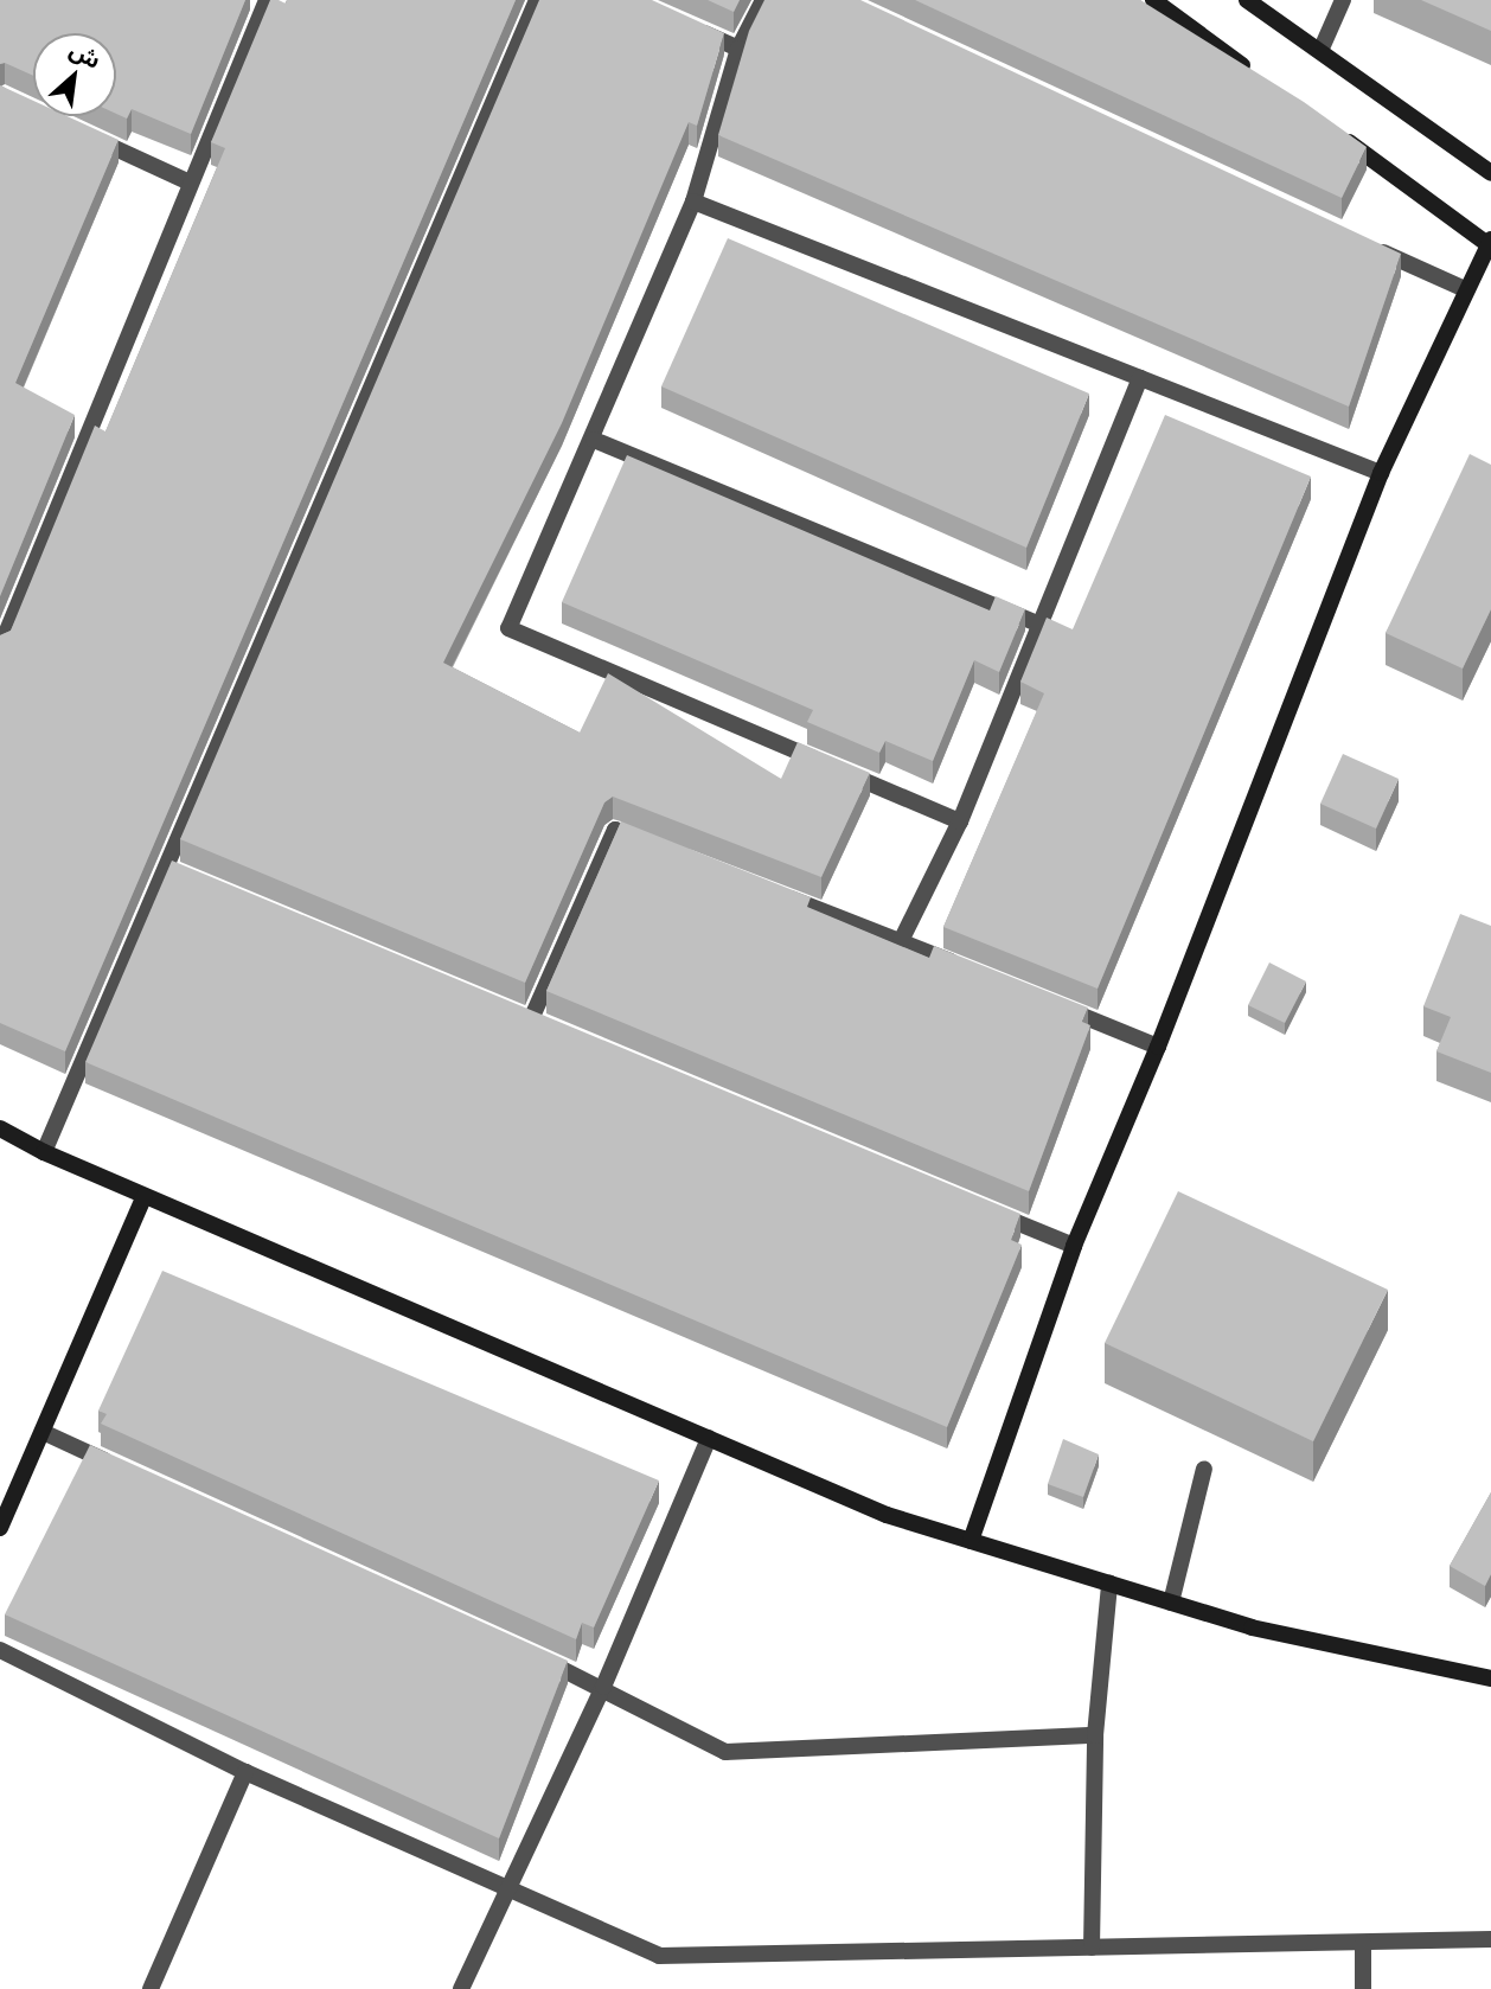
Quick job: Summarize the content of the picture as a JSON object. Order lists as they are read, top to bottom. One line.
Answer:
{"north":"top right"}
